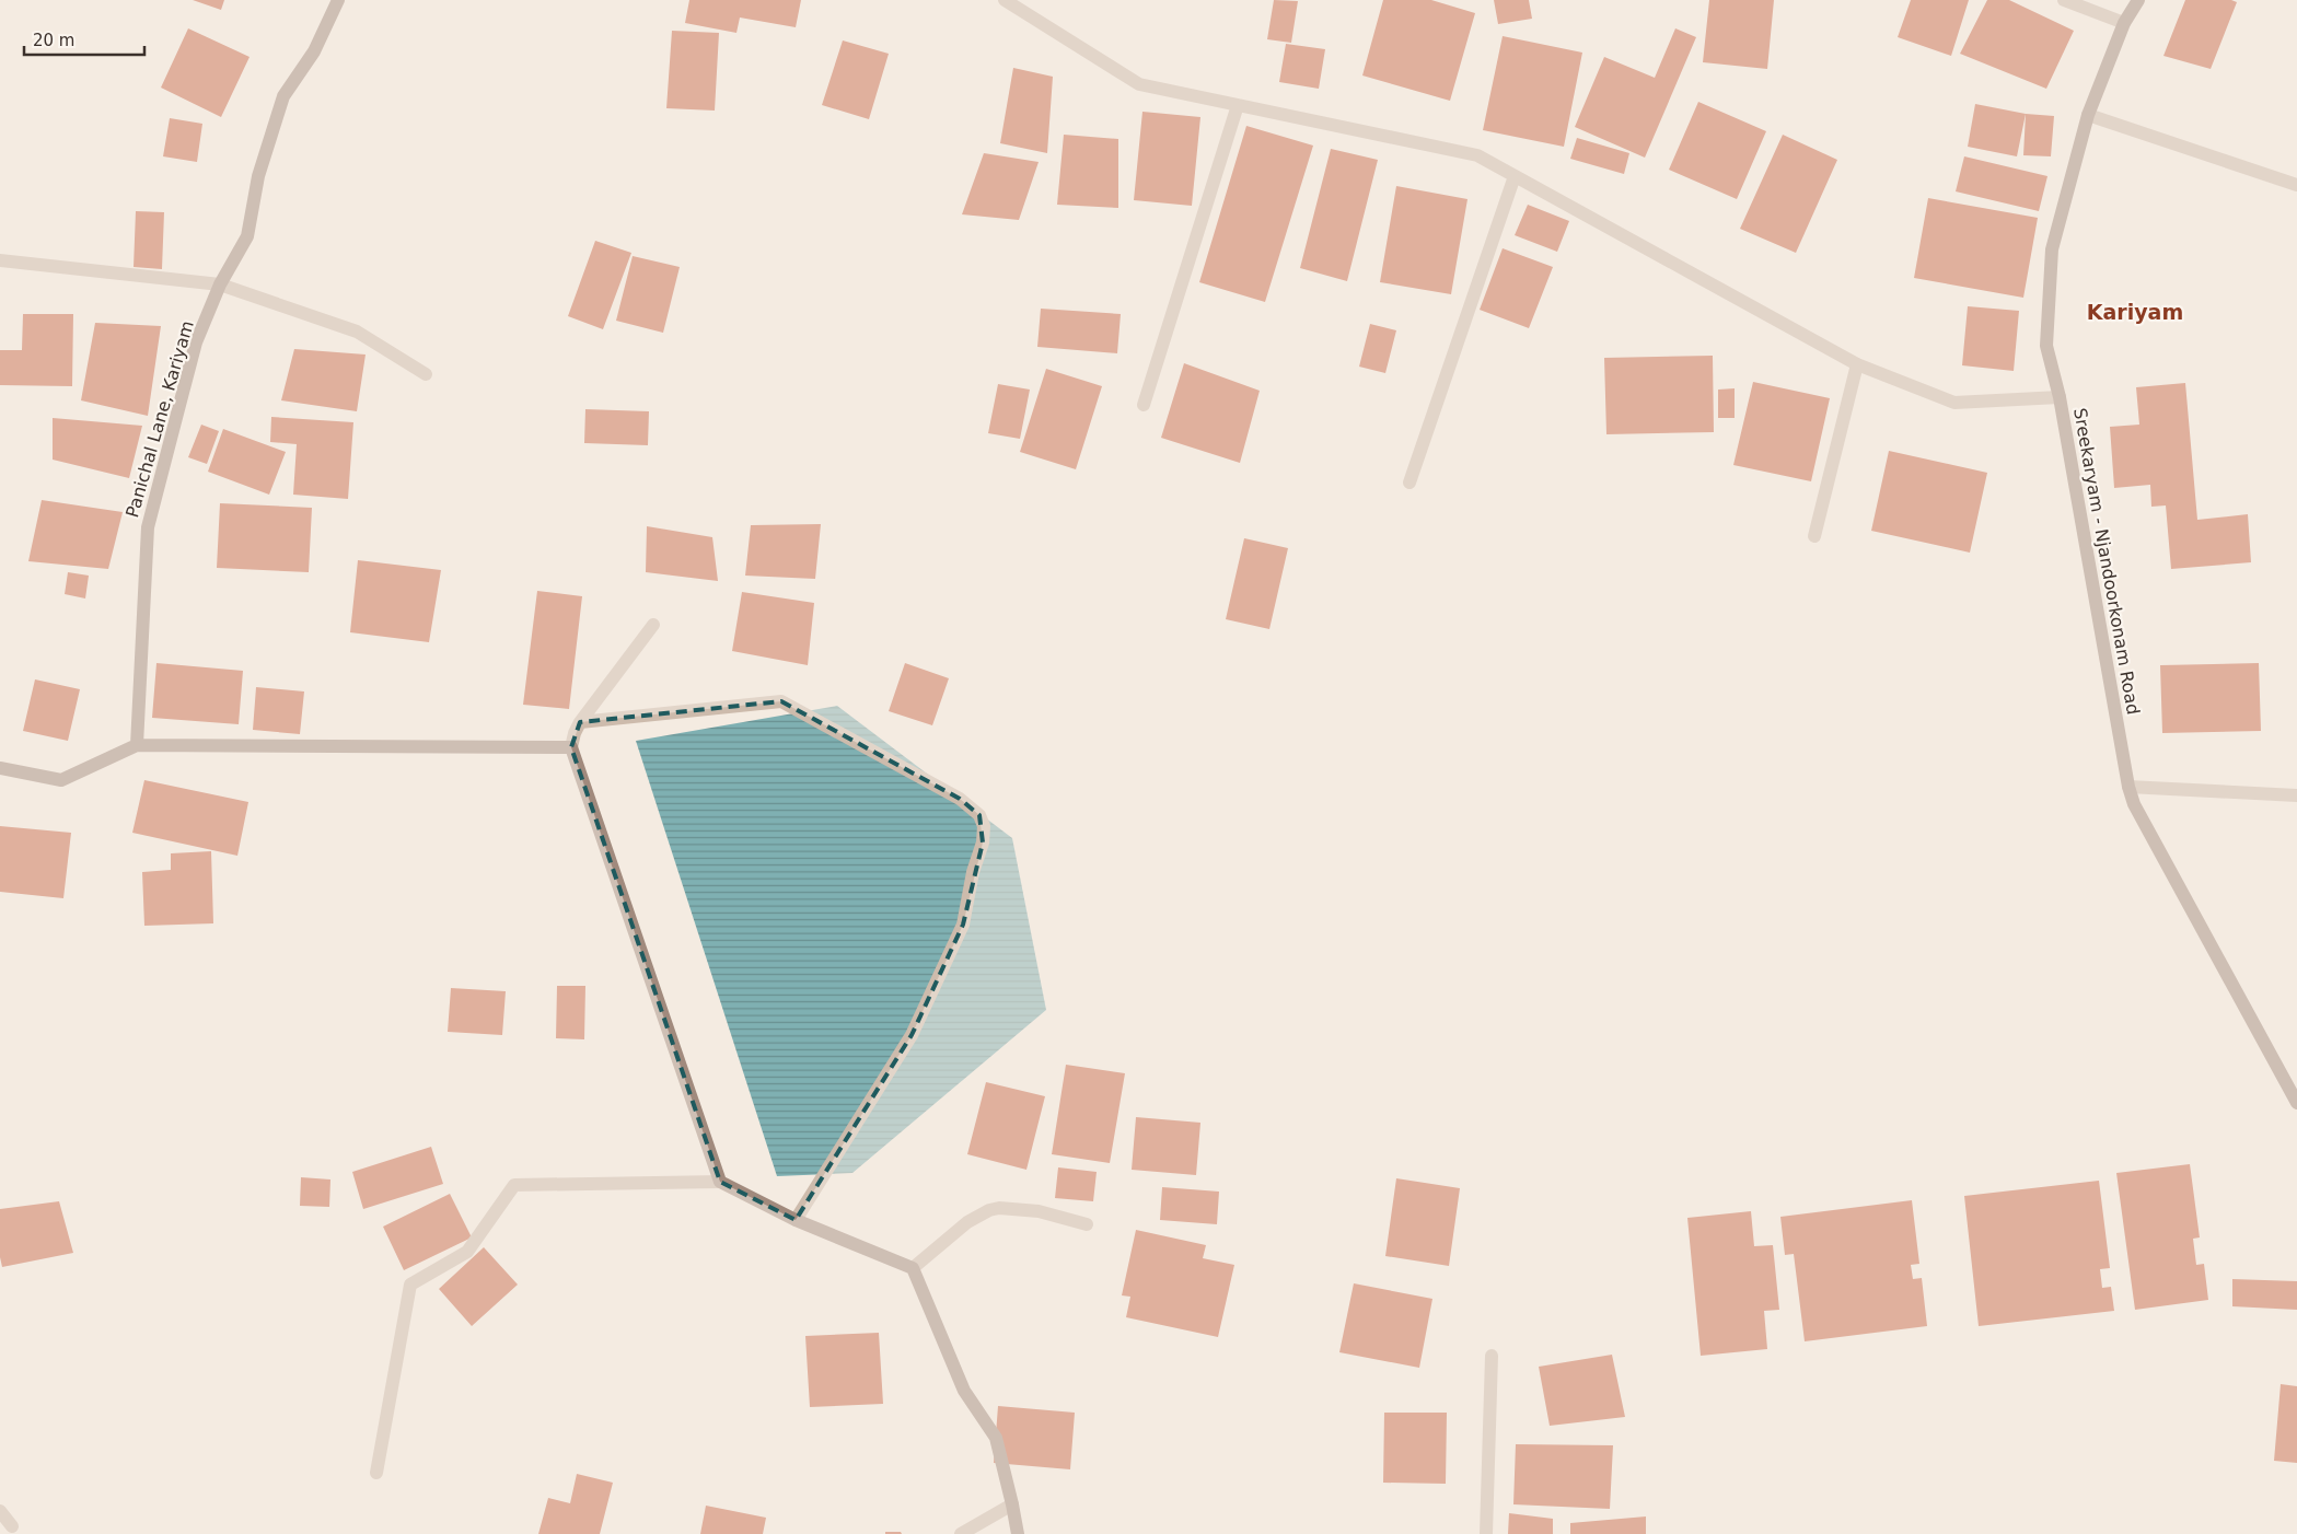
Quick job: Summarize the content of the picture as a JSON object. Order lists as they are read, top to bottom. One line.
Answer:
{"streets":{"street":["Panichal Lane, Kariyam","Sreekaryam - Njandoorkonam Road"]},"districts":["Kariyam"],"scale_bar":"20 m"}
